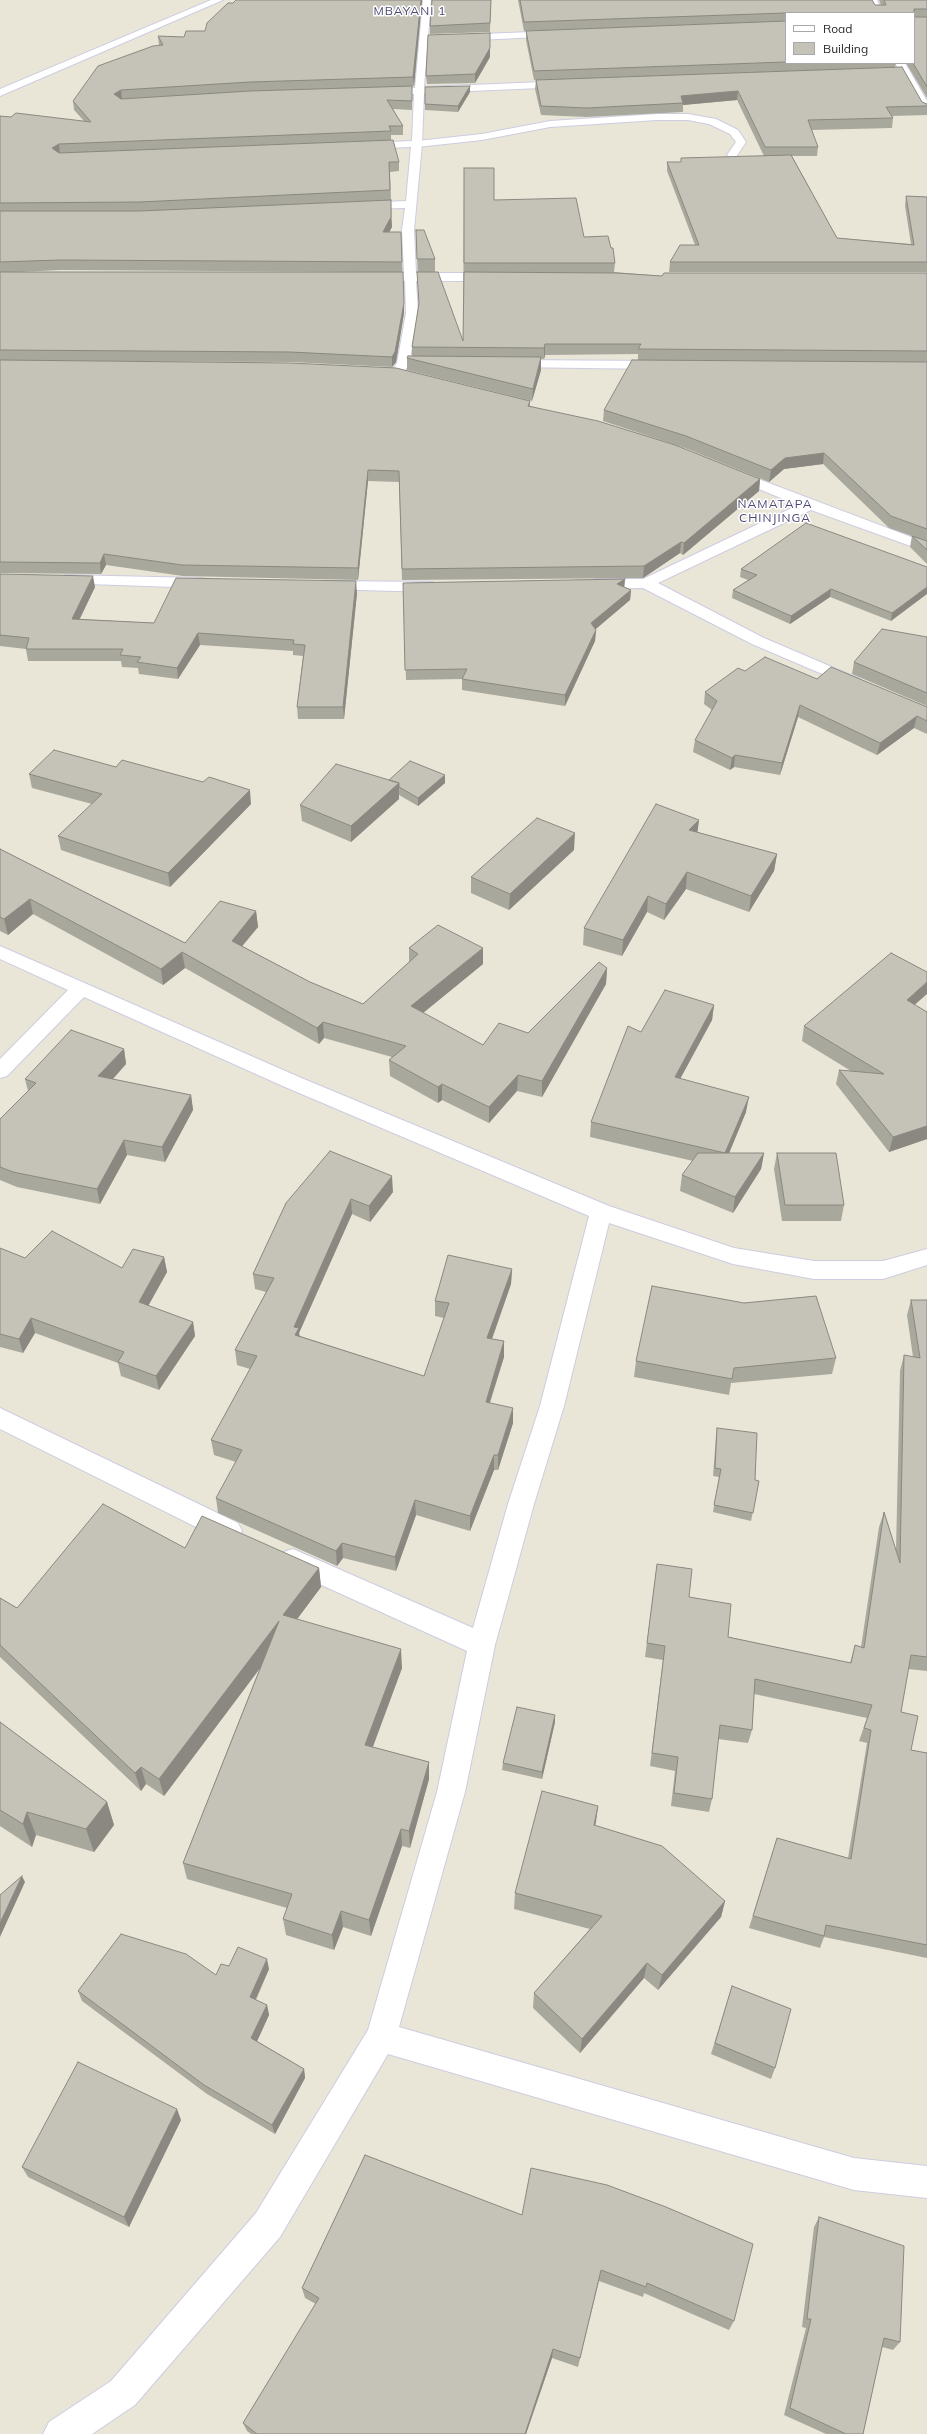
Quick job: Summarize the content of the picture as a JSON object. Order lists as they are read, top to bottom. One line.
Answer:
{"districts":["MBAYANI 1","NAMATAPA CHINJINGA"],"legend":["Road","Building"]}
